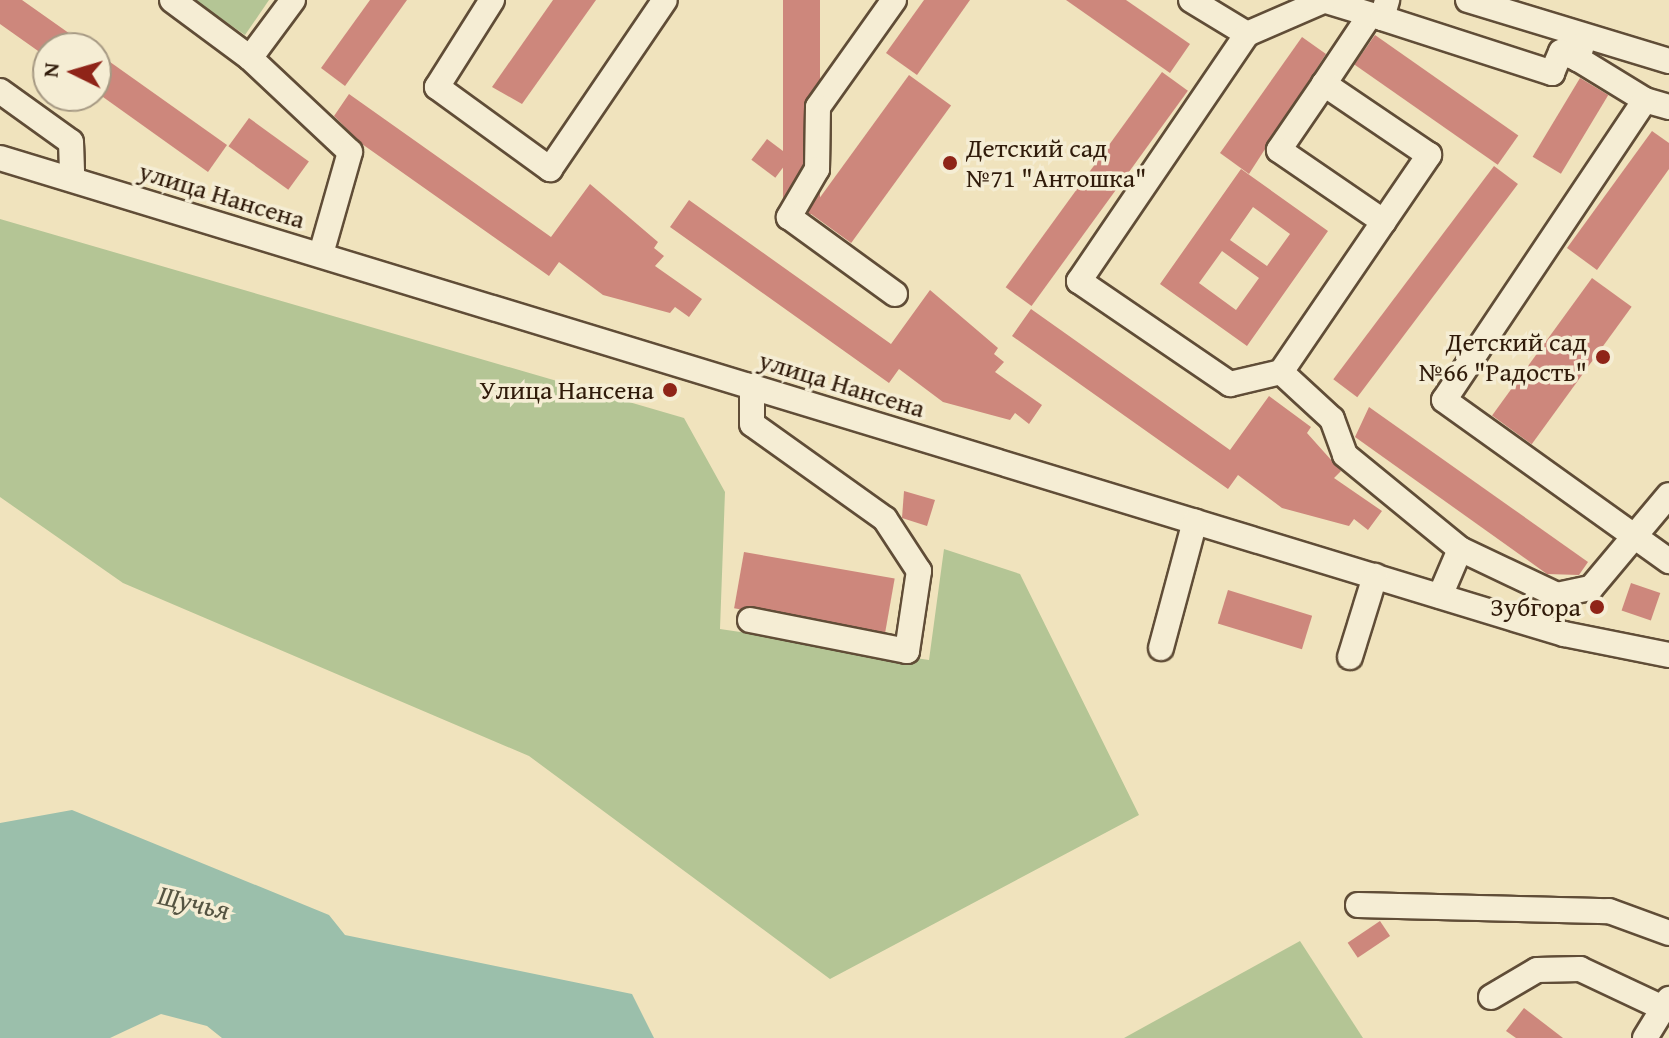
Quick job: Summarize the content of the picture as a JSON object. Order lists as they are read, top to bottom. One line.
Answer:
{"streets":{"street":["улица Нансена"]},"water":["Щучья"],"places":["Детский сад №71 \"Антошка\"","Детский сад №66 \"Радость\"","Улица Нансена","Зубгора"],"north":"left"}
